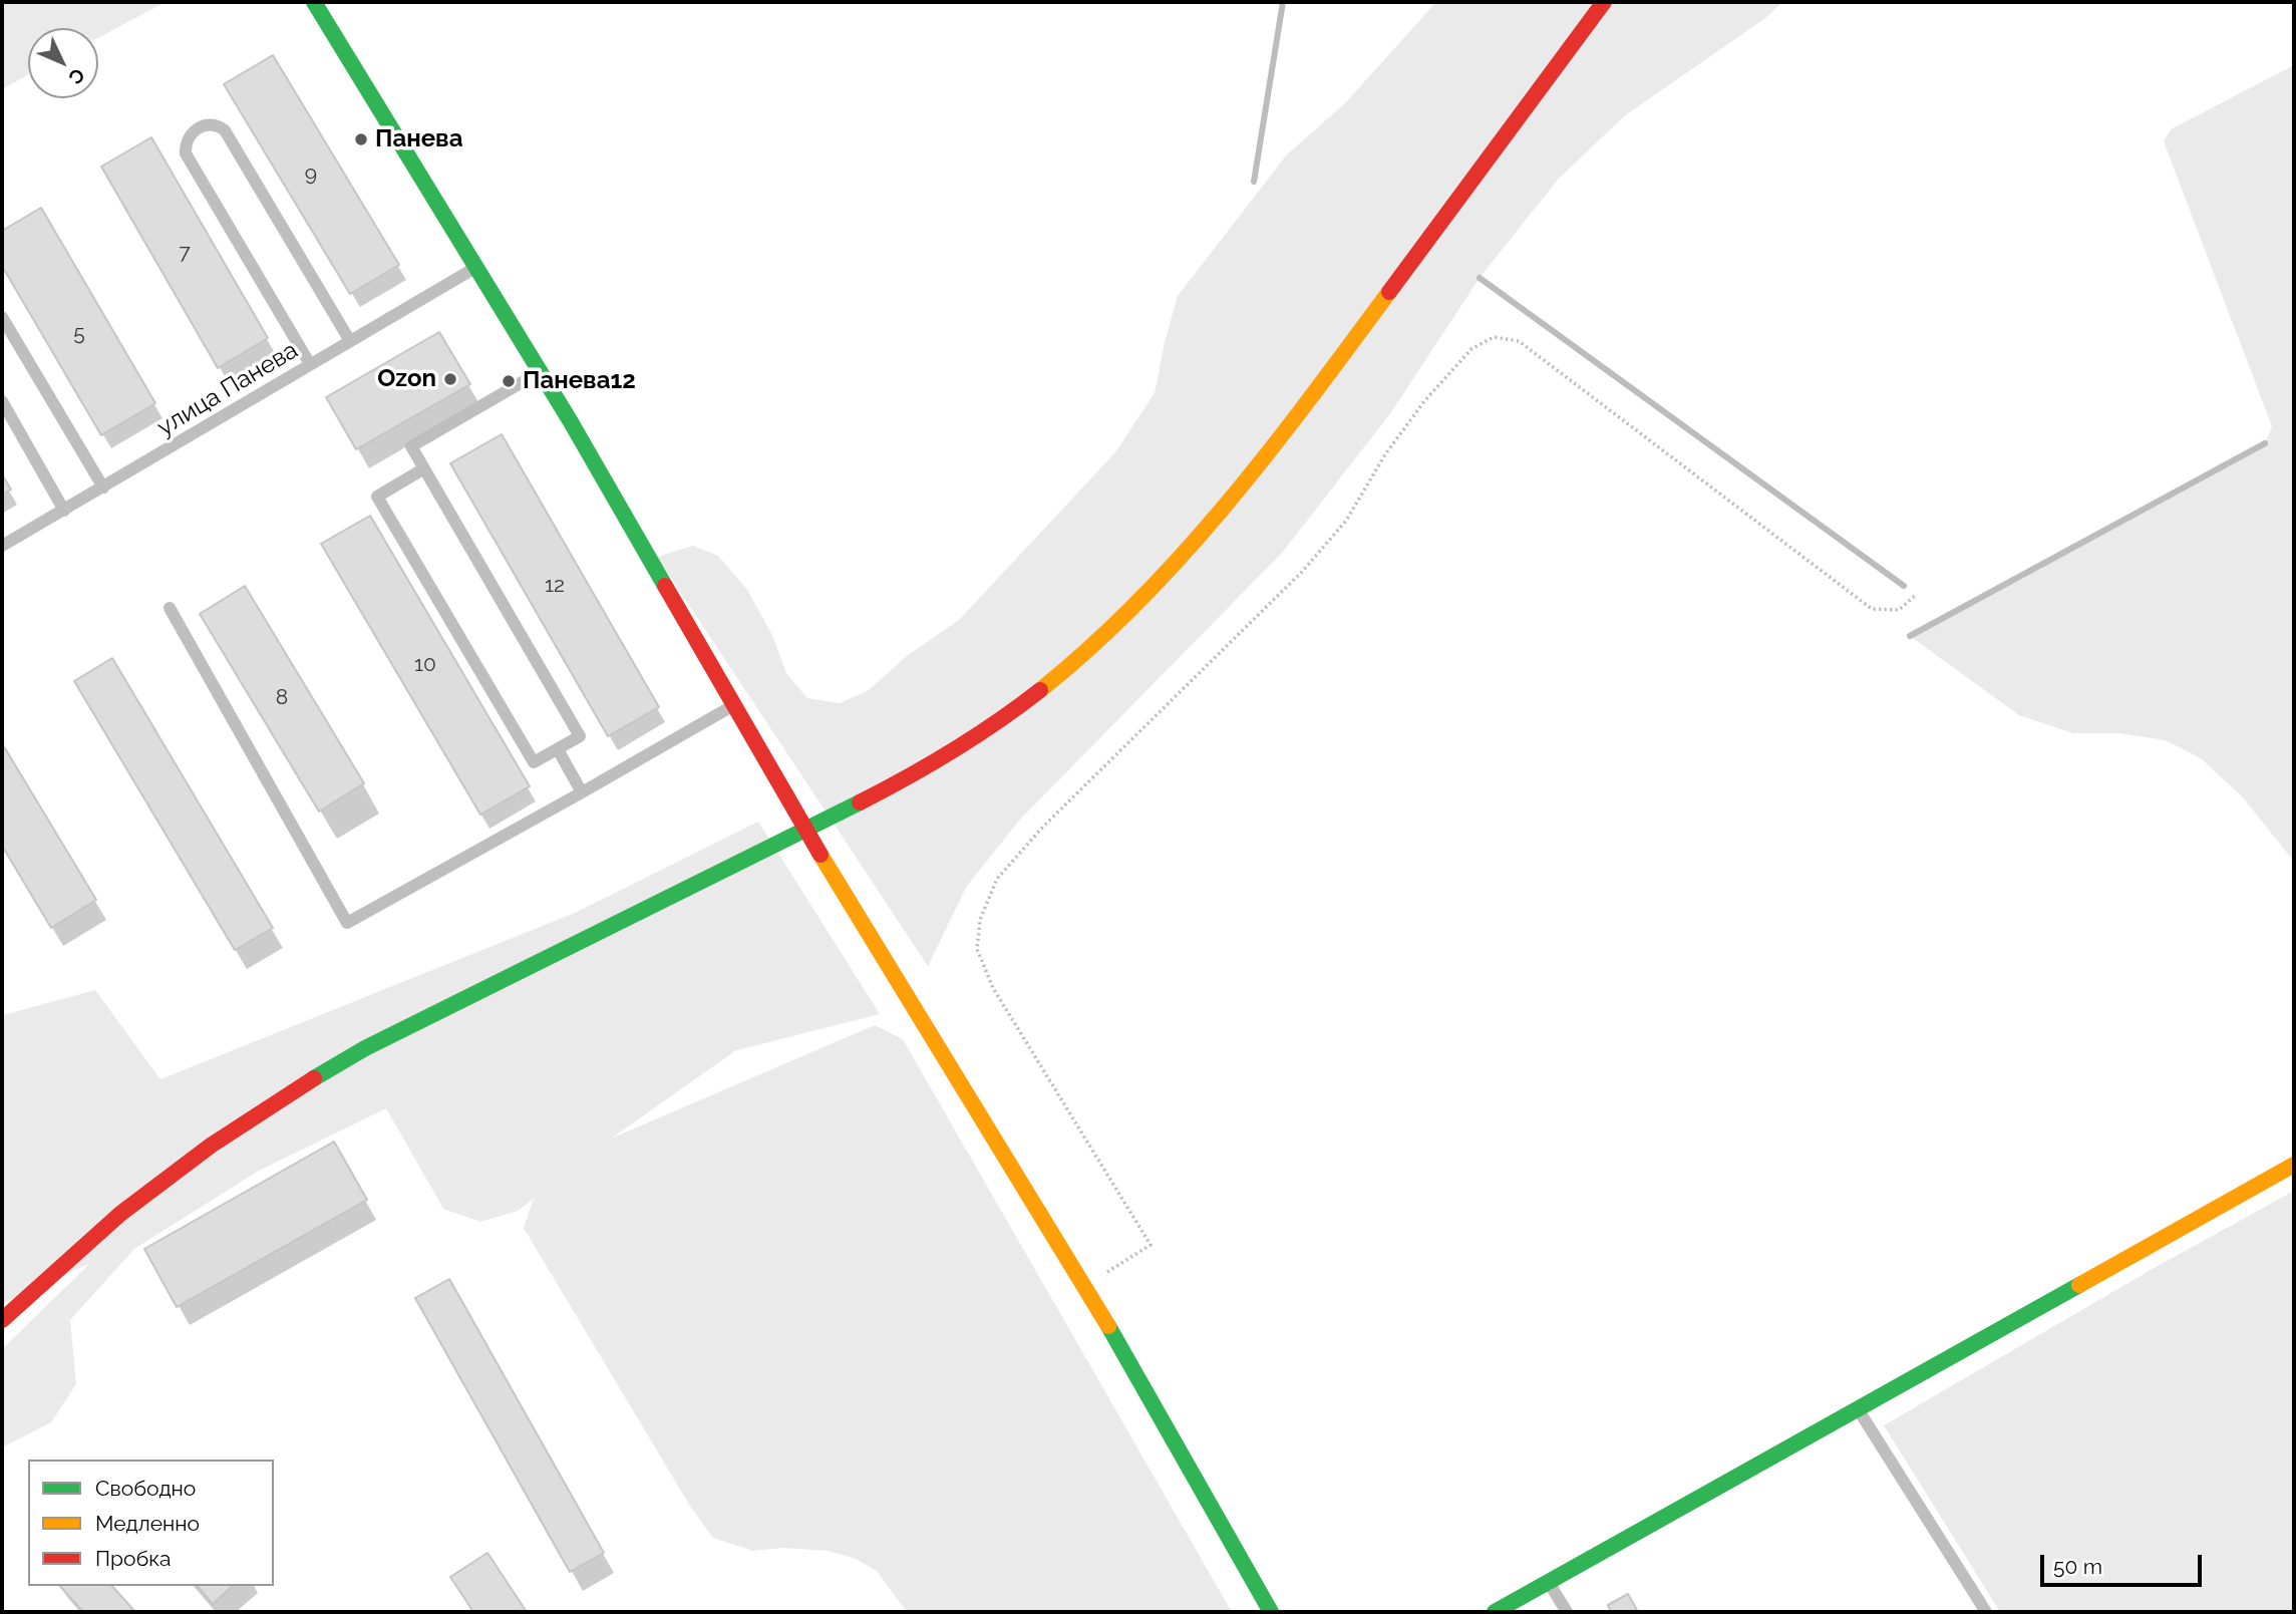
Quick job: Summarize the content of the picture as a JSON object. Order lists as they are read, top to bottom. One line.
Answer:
{"streets":{"lane":["улица Панева"]},"places":["Панева","Ozon","Панева12"],"house_numbers":["9","7","5","12","10","8"],"legend":["Свободно","Медленно","Пробка"],"scale_bar":"50 m","north":"bottom right"}
